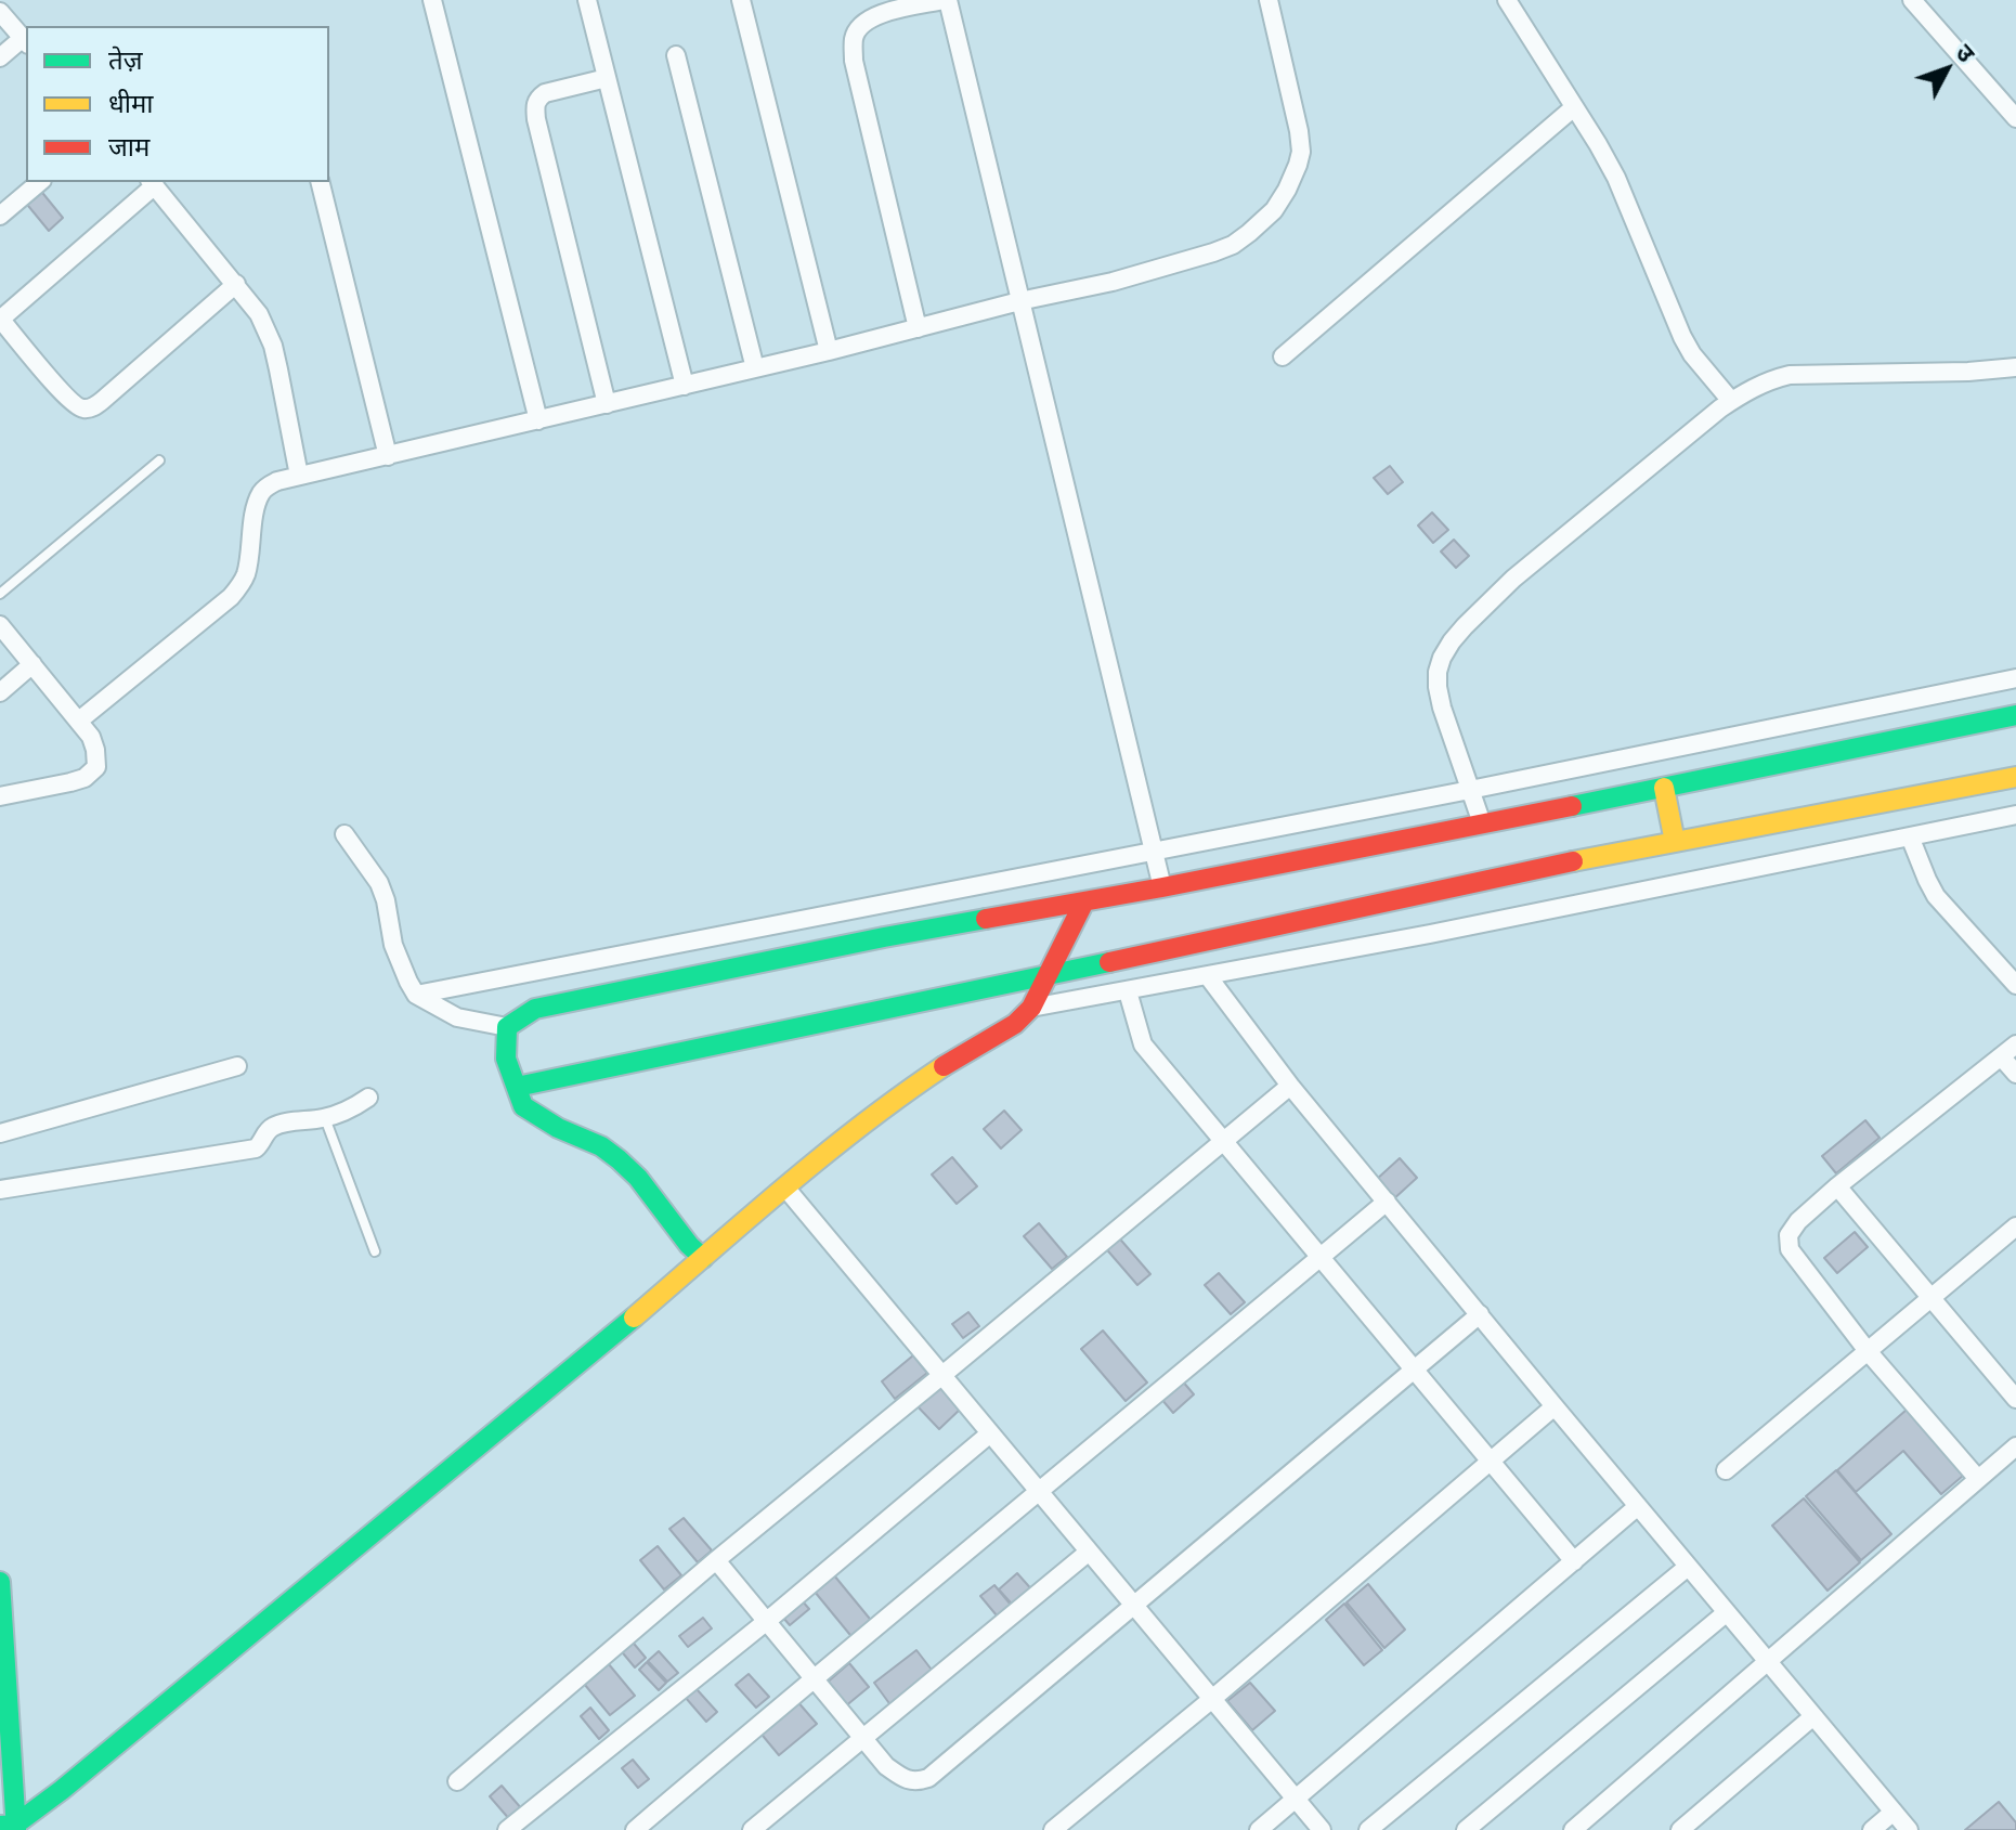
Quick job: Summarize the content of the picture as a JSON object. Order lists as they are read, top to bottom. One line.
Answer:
{"legend":["तेज़","धीमा","जाम"],"north":"top right"}
